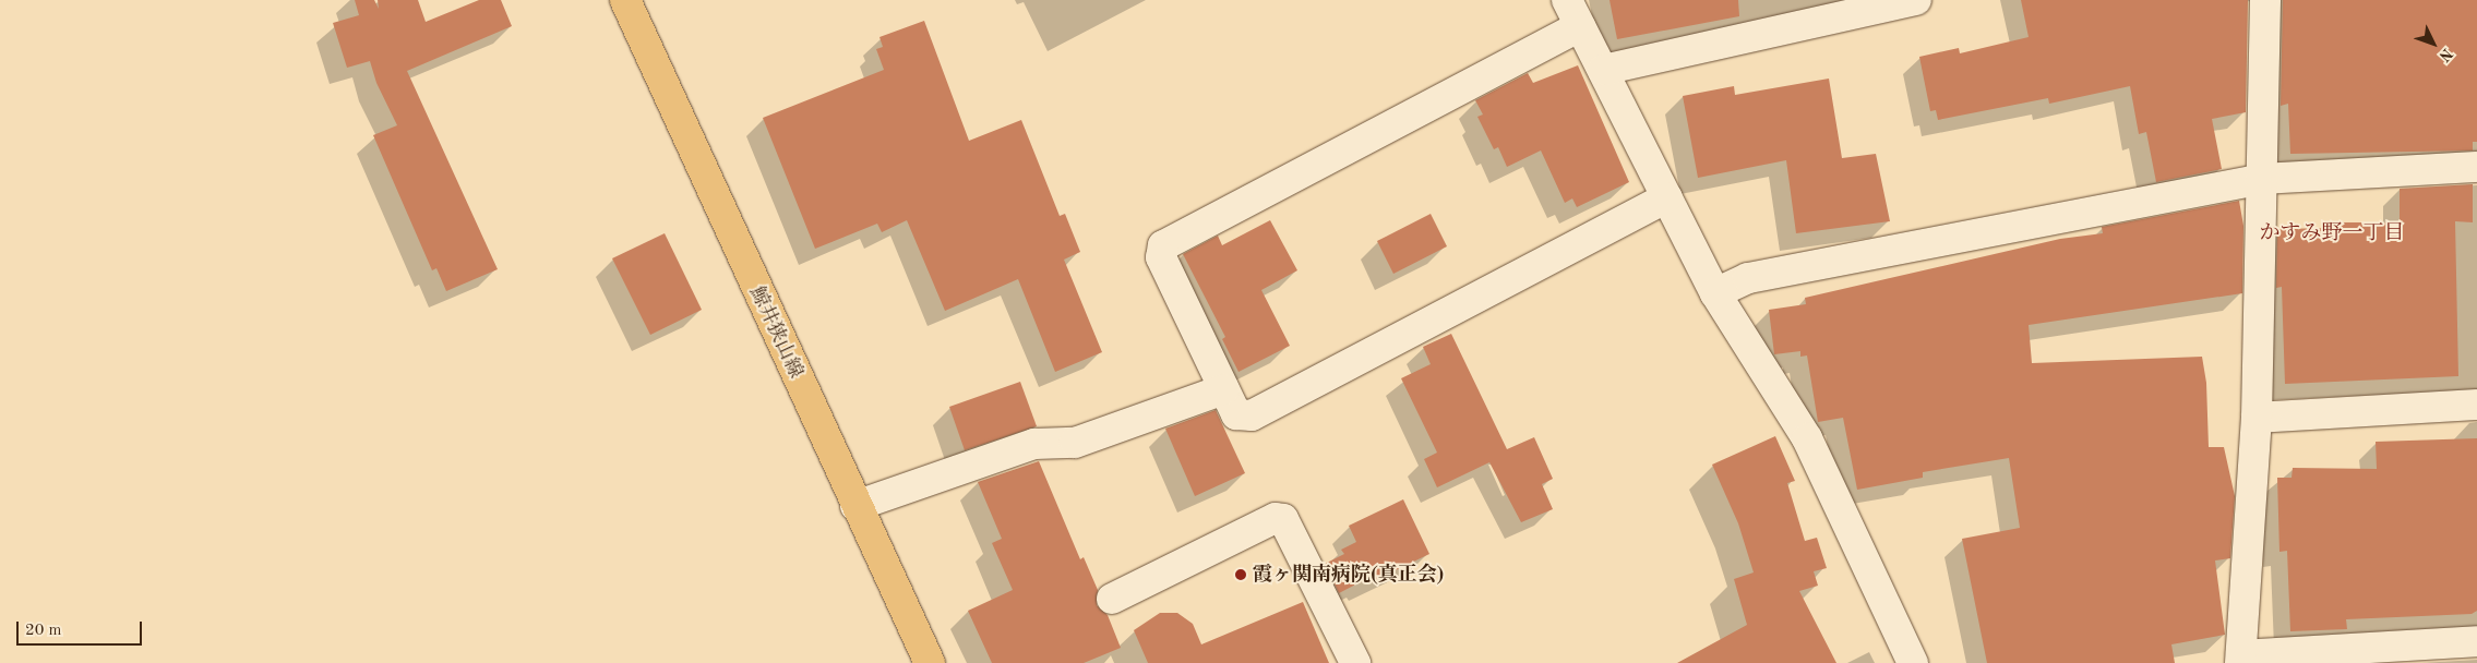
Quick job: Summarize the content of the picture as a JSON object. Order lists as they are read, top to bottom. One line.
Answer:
{"streets":{"main road":["鯨井狭山線"]},"districts":["かすみ野一丁目"],"places":["霞ヶ関南病院(真正会)"],"scale_bar":"20 m","north":"bottom right"}
